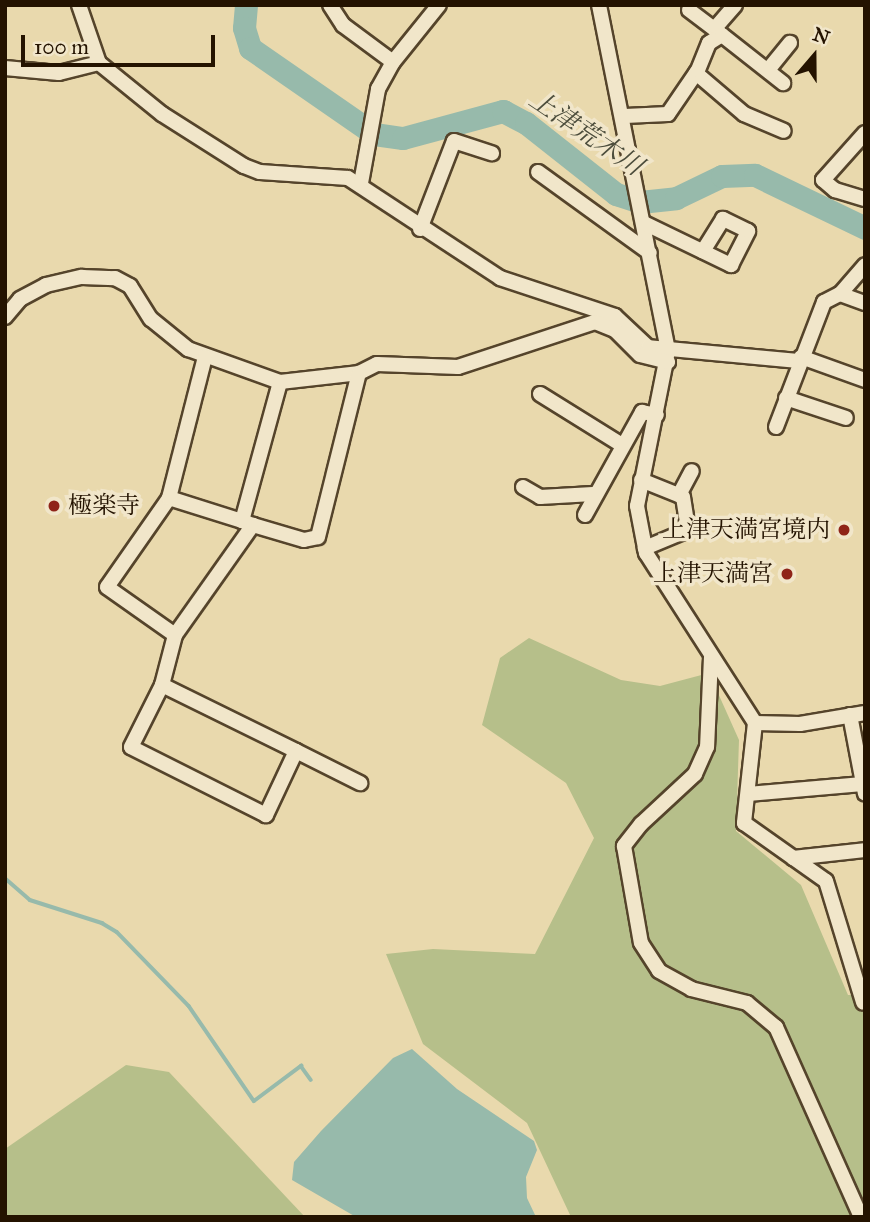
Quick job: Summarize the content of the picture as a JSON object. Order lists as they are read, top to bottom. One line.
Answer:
{"water":["上津荒木川"],"places":["極楽寺","上津天満宮境内","上津天満宮"],"scale_bar":"100 m","north":"top"}
